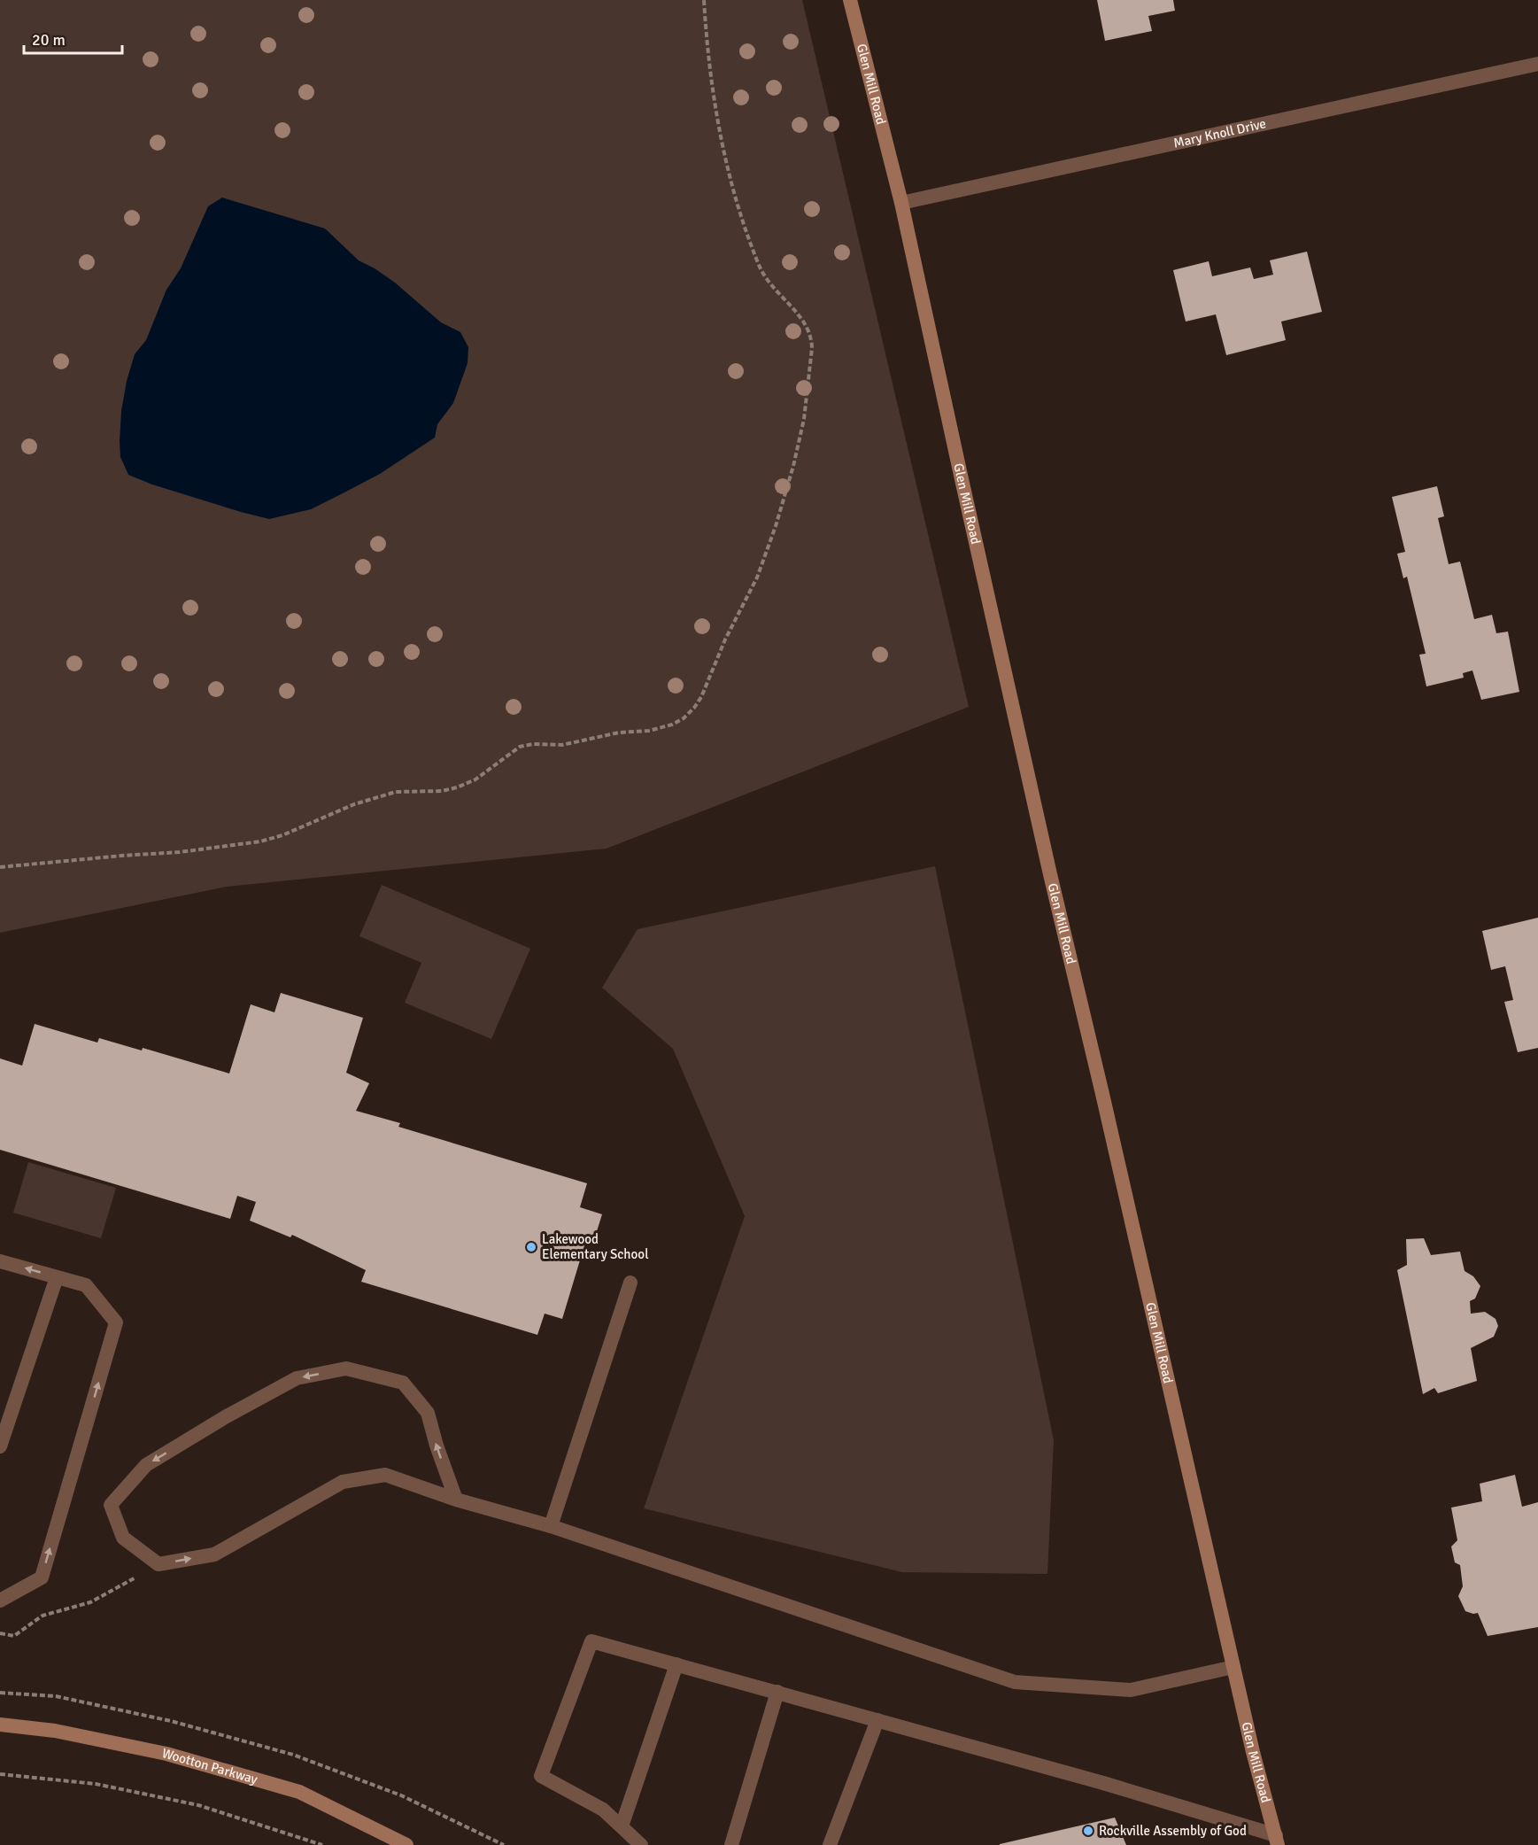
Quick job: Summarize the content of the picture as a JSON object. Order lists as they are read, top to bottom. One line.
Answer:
{"streets":{"main road":["Glen Mill Road","Wootton Parkway"],"street":["Mary Knoll Drive"]},"crossings":[["Glen Mill Road","Mary Knoll Drive"]],"places":["Lakewood Elementary School","Rockville Assembly of God"],"scale_bar":"20 m"}
